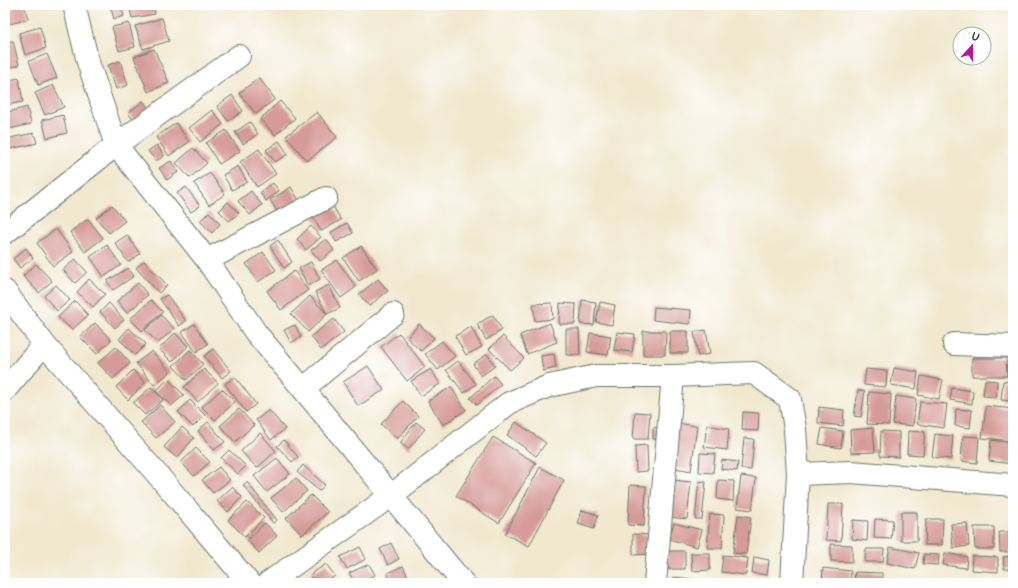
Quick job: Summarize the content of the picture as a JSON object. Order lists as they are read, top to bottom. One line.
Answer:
{"north":"top"}
